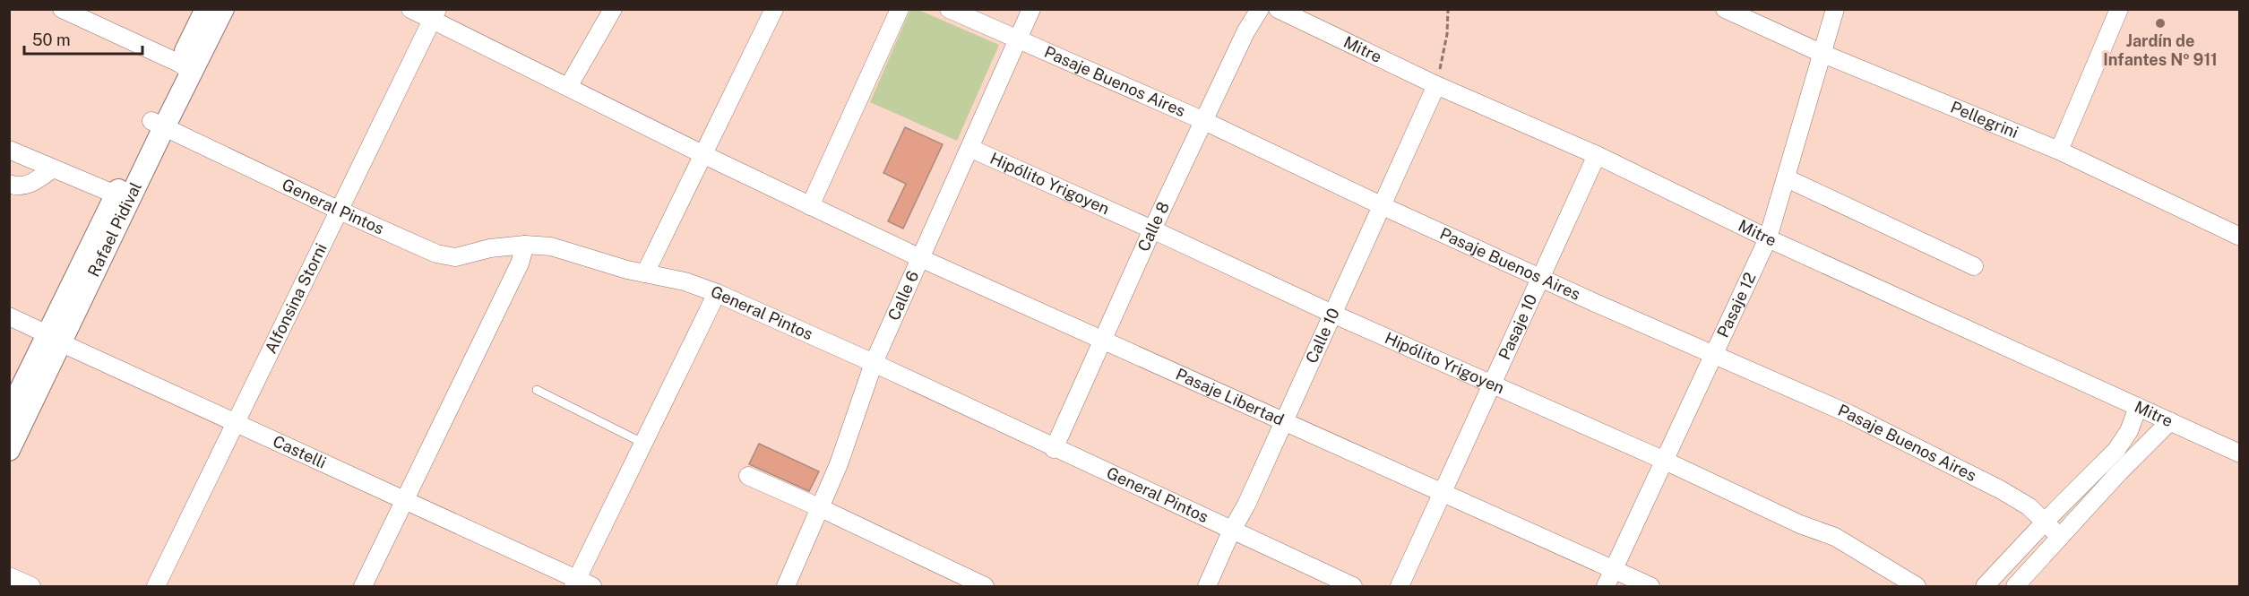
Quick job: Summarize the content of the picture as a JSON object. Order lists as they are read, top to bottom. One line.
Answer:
{"streets":{"street":["Mitre","Pasaje Buenos Aires","Pellegrini","Hipólito Yrigoyen","General Pintos","Calle 8","Rafael Pidival","Calle 6","Alfonsina Storni","Pasaje 12","Pasaje 10","Calle 10","Pasaje Libertad","Castelli"]},"crossings":[["Mitre","Pasaje 12"],["Mitre","Pasaje 10"],["Mitre","Calle 10"],["Pasaje Buenos Aires","Calle 8"],["Pasaje Buenos Aires","Calle 6"],["Pasaje Buenos Aires","Pasaje 12"],["Pasaje Buenos Aires","Pasaje 10"],["Pasaje Buenos Aires","Calle 10"],["Pellegrini","Pasaje 12"],["Hipólito Yrigoyen","Calle 8"],["Hipólito Yrigoyen","Calle 6"],["Hipólito Yrigoyen","Pasaje 12"],["Hipólito Yrigoyen","Pasaje 10"],["Hipólito Yrigoyen","Calle 10"],["General Pintos","Calle 8"],["General Pintos","Rafael Pidival"],["General Pintos","Calle 6"],["General Pintos","Alfonsina Storni"],["General Pintos","Calle 10"],["Calle 8","Pasaje Libertad"],["Rafael Pidival","Castelli"],["Calle 6","Pasaje Libertad"],["Alfonsina Storni","Pasaje Libertad"],["Alfonsina Storni","Castelli"],["Pasaje 12","Pasaje Libertad"],["Pasaje 10","Pasaje Libertad"],["Calle 10","Pasaje Libertad"]],"places":["Jardín de Infantes Nº 911"],"scale_bar":"50 m"}
